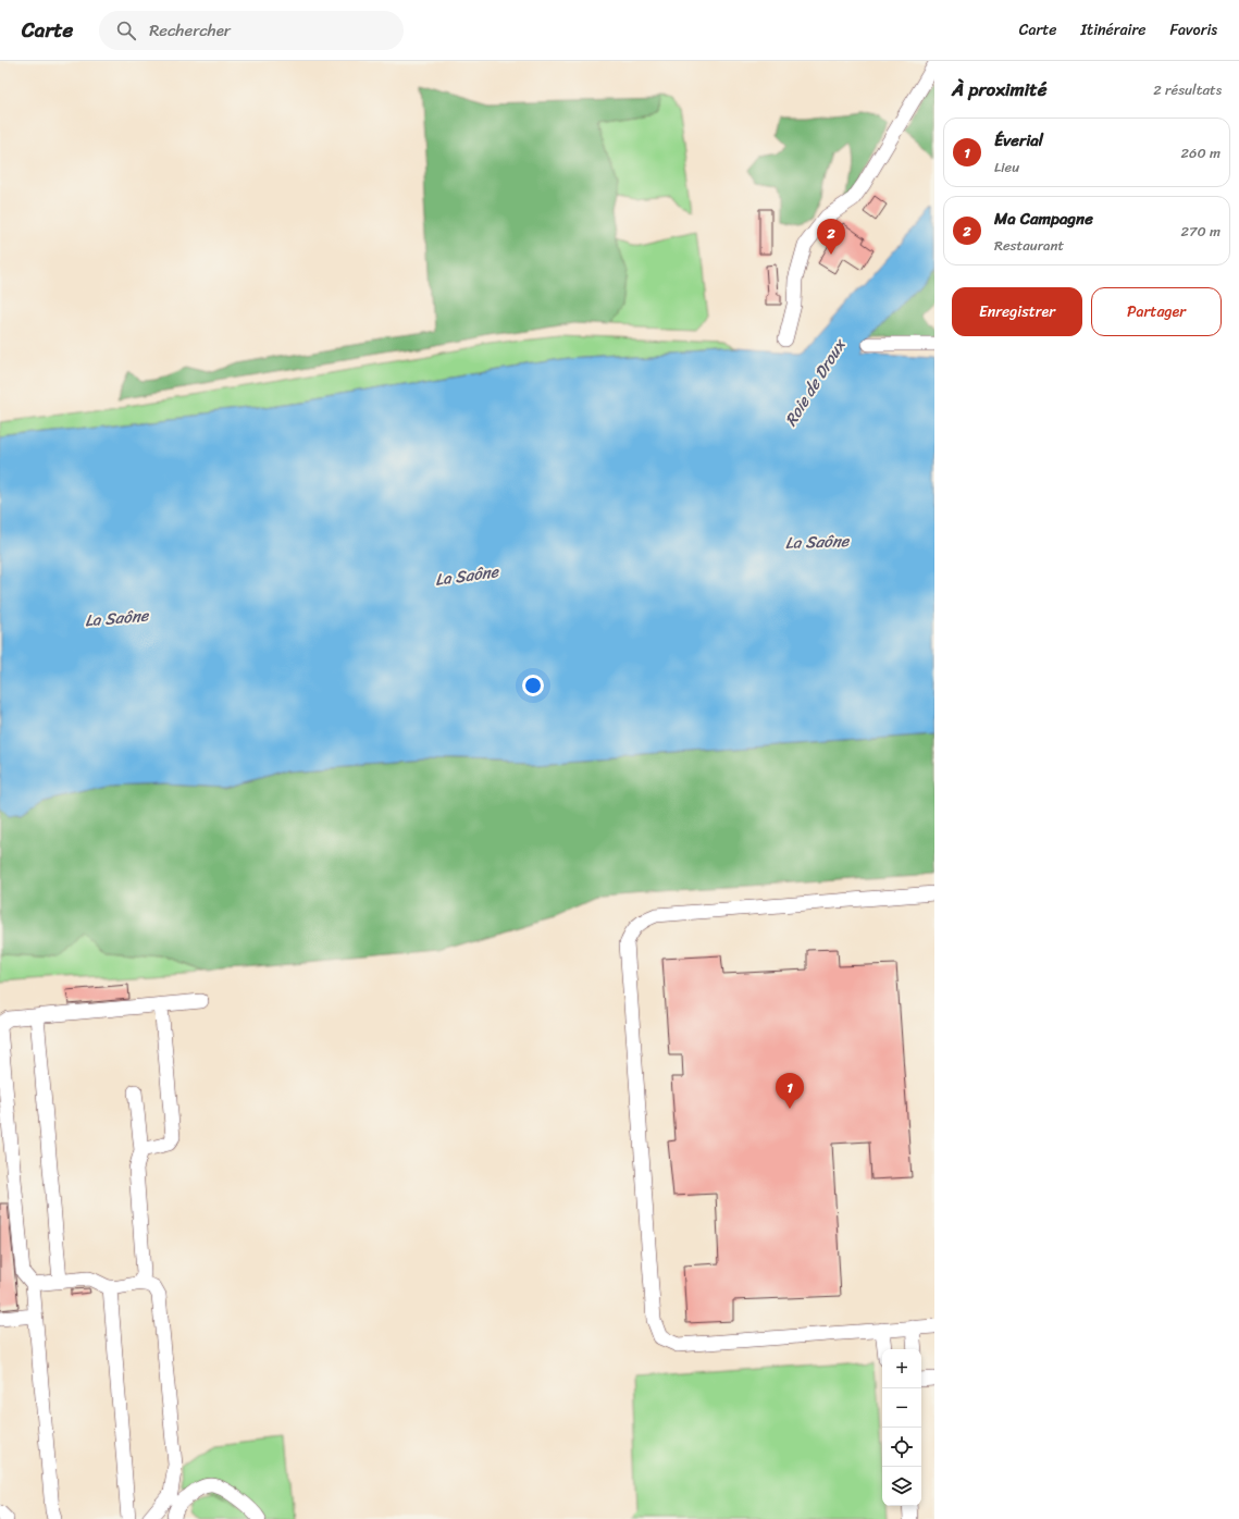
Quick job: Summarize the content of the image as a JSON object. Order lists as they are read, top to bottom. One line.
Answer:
{"water":["Roie de Droux","La Saône"],"page":{"header":"Carte","search":"Rechercher","nav":["Carte","Itinéraire","Favoris"],"heading":["À proximité","2 résultats"],"list":[{"mark":"1","name":"Éverial","note":"Lieu","value":"260 m"},{"mark":"2","name":"Ma Campagne","note":"Restaurant","value":"270 m"}],"pins":["2","1"],"buttons":["Enregistrer","Partager"],"map_buttons":["+","−"]}}
